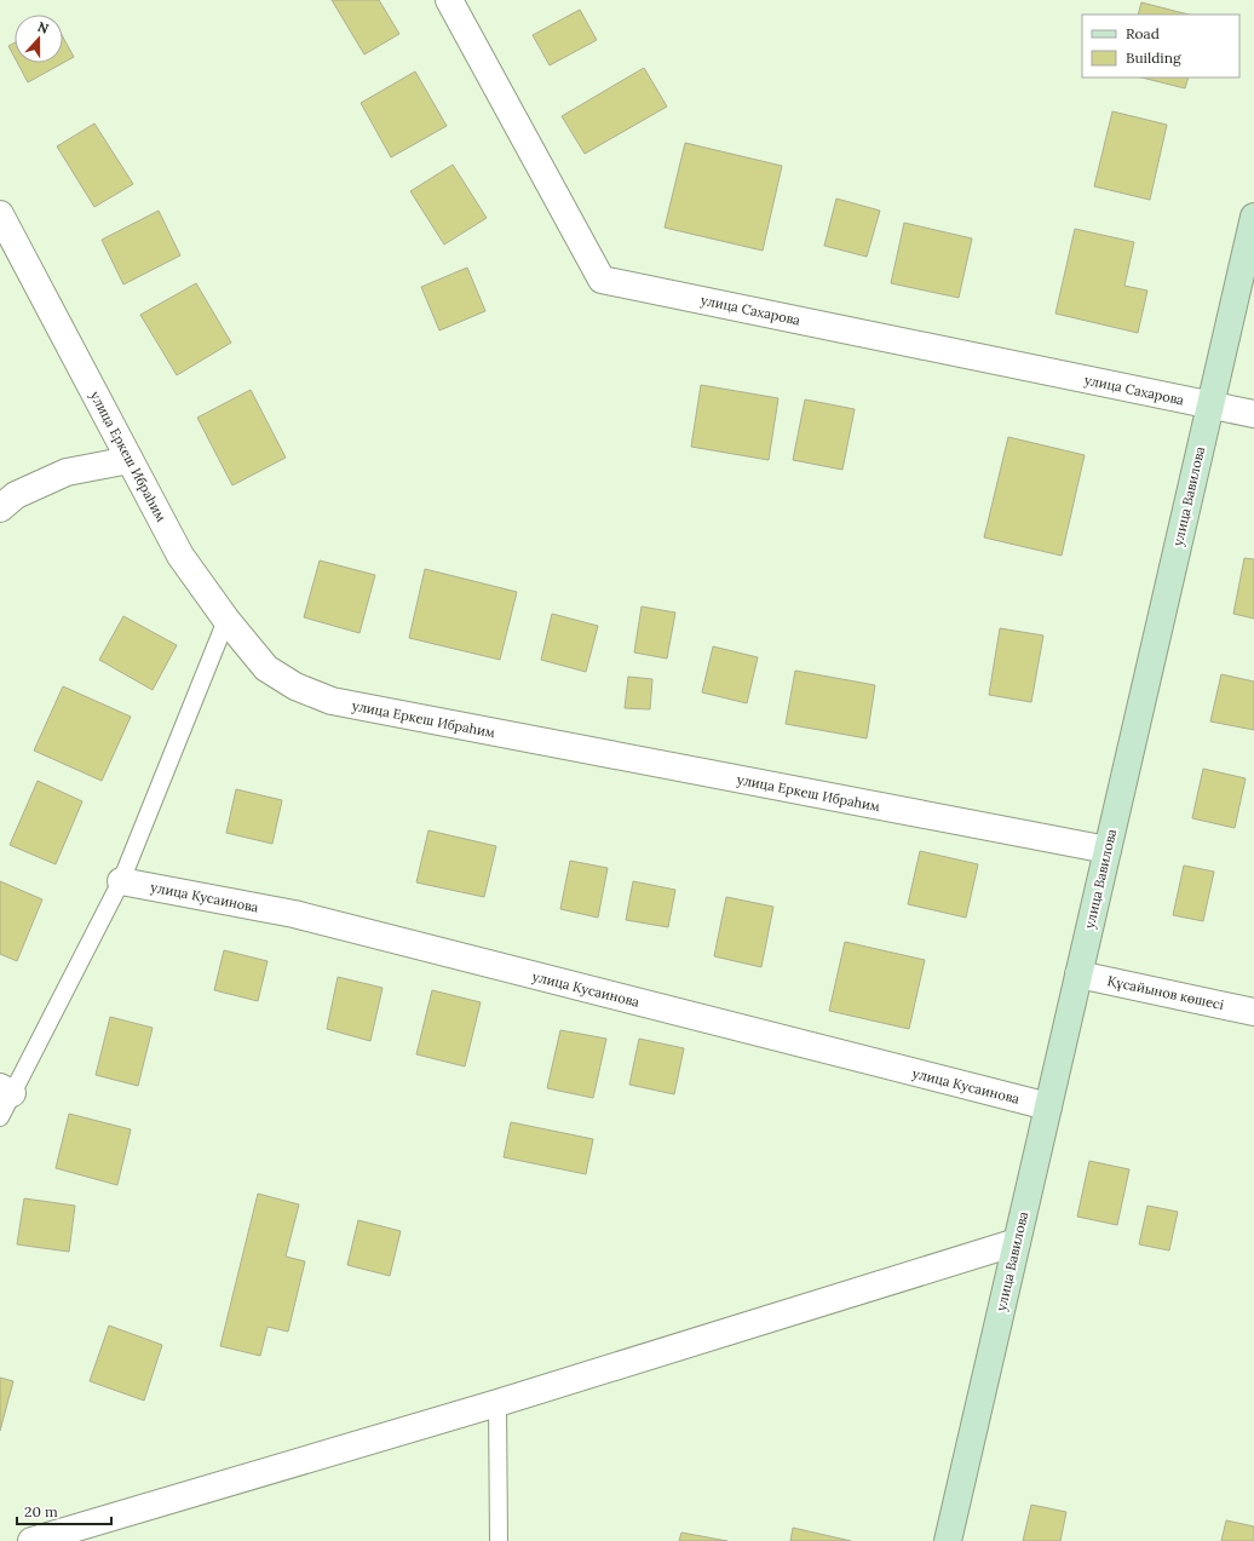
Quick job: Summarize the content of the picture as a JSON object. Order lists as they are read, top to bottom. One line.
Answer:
{"streets":{"street":["улица Сахарова","улица Еркеш Ибраһим","улица Вавилова","улица Кусаинова","Құсайынов көшесі"]},"crossings":[["улица Сахарова","улица Вавилова"],["улица Еркеш Ибраһим","улица Вавилова"],["улица Вавилова","улица Кусаинова"],["улица Вавилова","Құсайынов көшесі"]],"legend":["Road","Building"],"scale_bar":"20 m","north":"top"}
